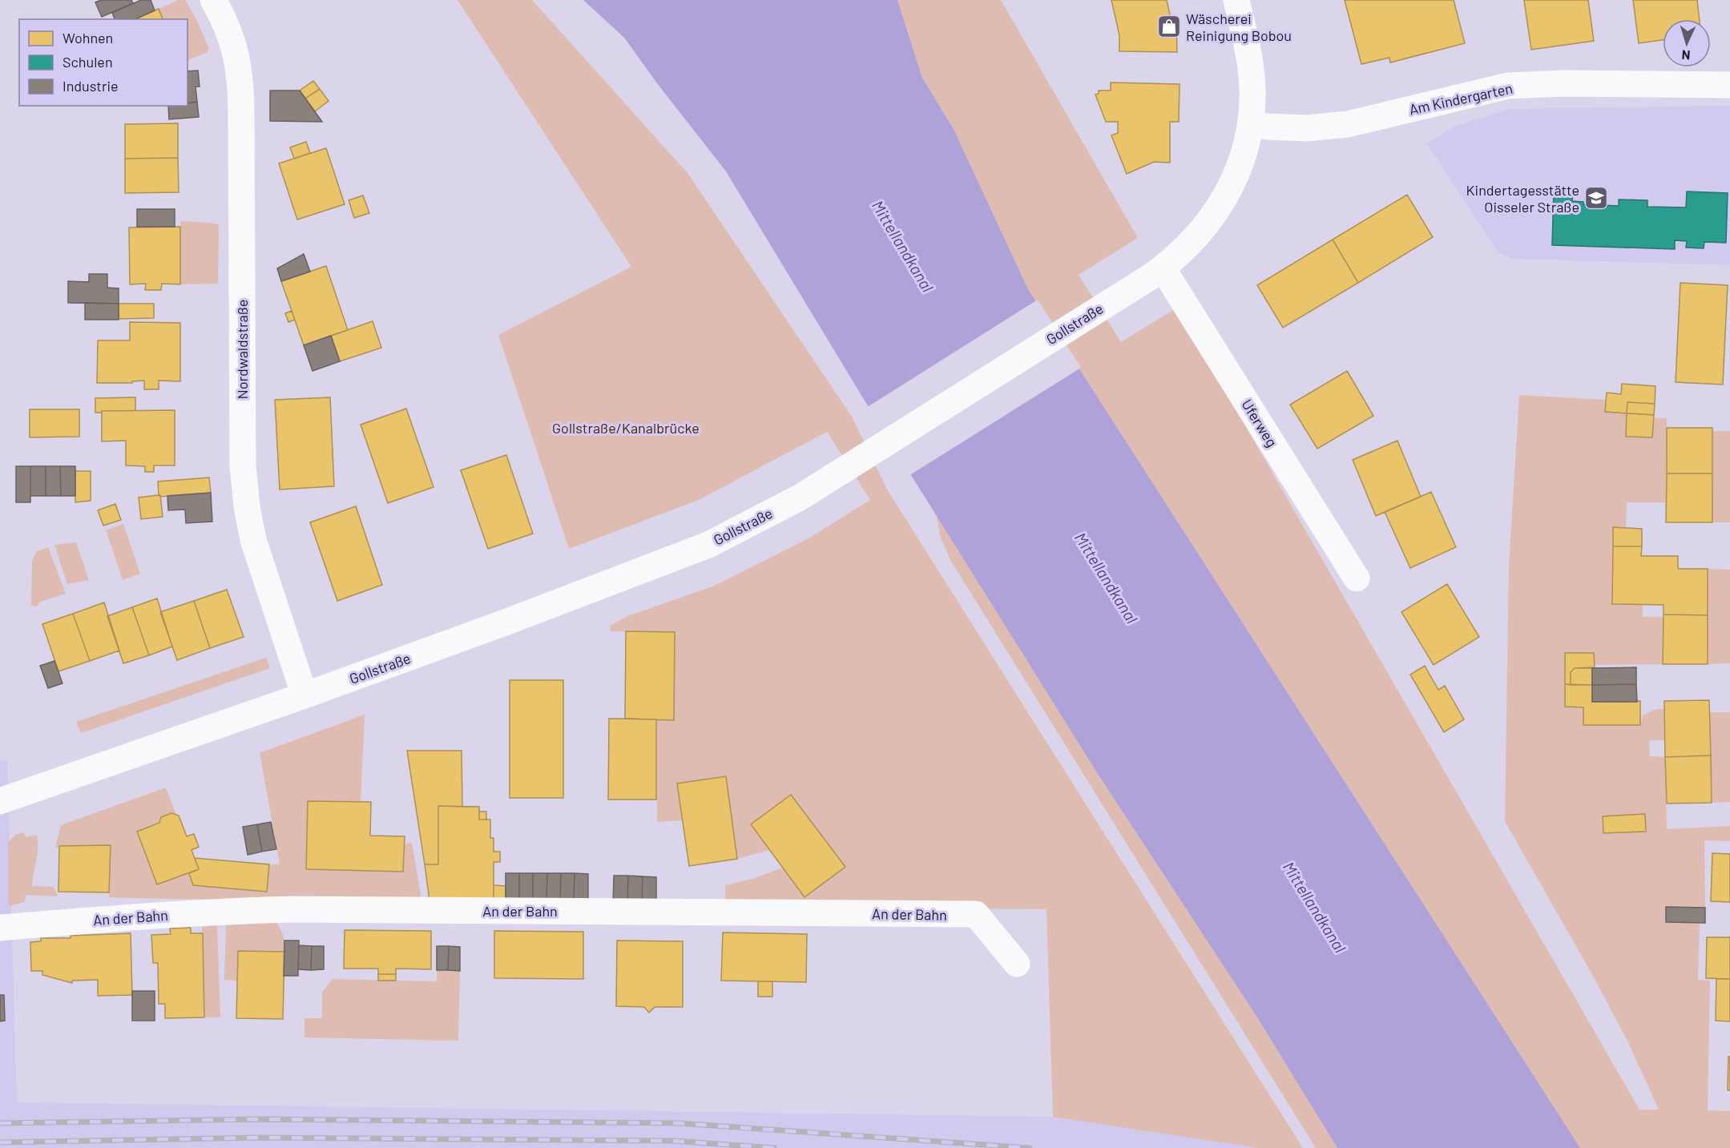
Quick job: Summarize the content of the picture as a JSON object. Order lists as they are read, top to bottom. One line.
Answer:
{"streets":{"street":["Am Kindergarten","Gollstraße","Nordwaldstraße","Uferweg","An der Bahn"]},"crossings":[["Am Kindergarten","Gollstraße"],["Gollstraße","Nordwaldstraße"],["Gollstraße","Uferweg"]],"water":["Mittellandkanal"],"parks":["Gollstraße/Kanalbrücke"],"places":{"shop":["Wäscherei Reinigung Bobou"],"school or university":["Kindertagesstätte Oisseler Straße"]},"legend":["Wohnen","Schulen","Industrie"],"north":"bottom"}
